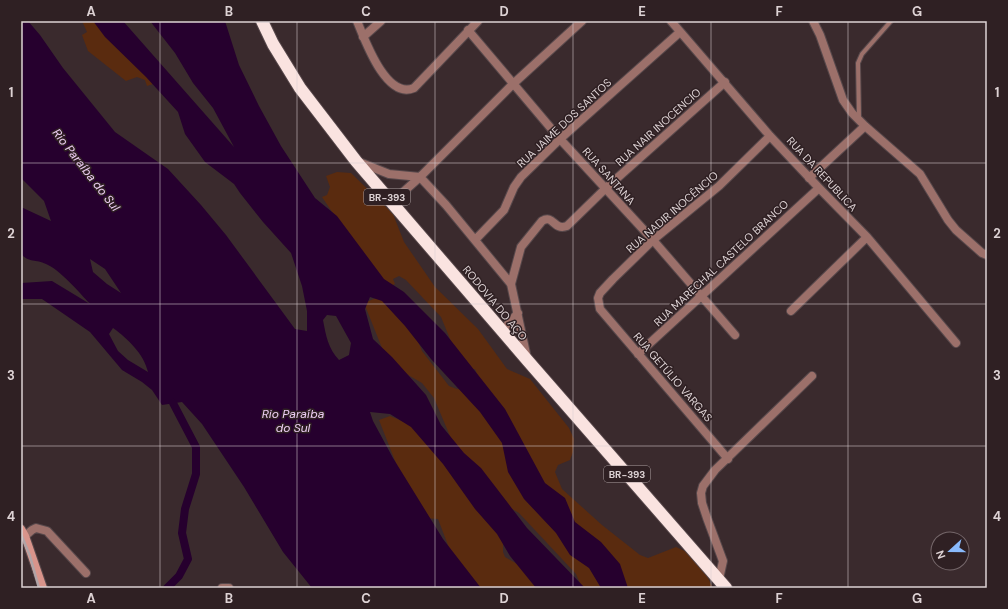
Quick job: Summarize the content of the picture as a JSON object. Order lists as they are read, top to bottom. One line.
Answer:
{"streets":{"highway":["BR-393","RODOVIA DO AÇO"],"street":["RUA JAIME DOS SANTOS","RUA NAIR INOCENCIO","RUA DA REPUBLICA","RUA SANTANA","RUA NADIR INOCÊNCIO","RUA MARECHAL CASTELO BRANCO","RUA GETÚLIO VARGAS"]},"crossings":[["RUA JAIME DOS SANTOS","RUA DA REPUBLICA"],["RUA JAIME DOS SANTOS","RUA SANTANA"],["RUA NAIR INOCENCIO","RUA DA REPUBLICA"],["RUA NAIR INOCENCIO","RUA SANTANA"],["RUA DA REPUBLICA","RUA NADIR INOCÊNCIO"],["RUA DA REPUBLICA","RUA MARECHAL CASTELO BRANCO"],["RUA SANTANA","RUA NADIR INOCÊNCIO"],["RUA SANTANA","RUA MARECHAL CASTELO BRANCO"],["RUA NADIR INOCÊNCIO","RUA GETÚLIO VARGAS"],["RUA MARECHAL CASTELO BRANCO","RUA GETÚLIO VARGAS"]],"water":["Rio Paraíba do Sul"],"north":"left","grid":{"columns":["A","B","C","D","E","F","G"],"rows":["1","2","3","4"]}}
